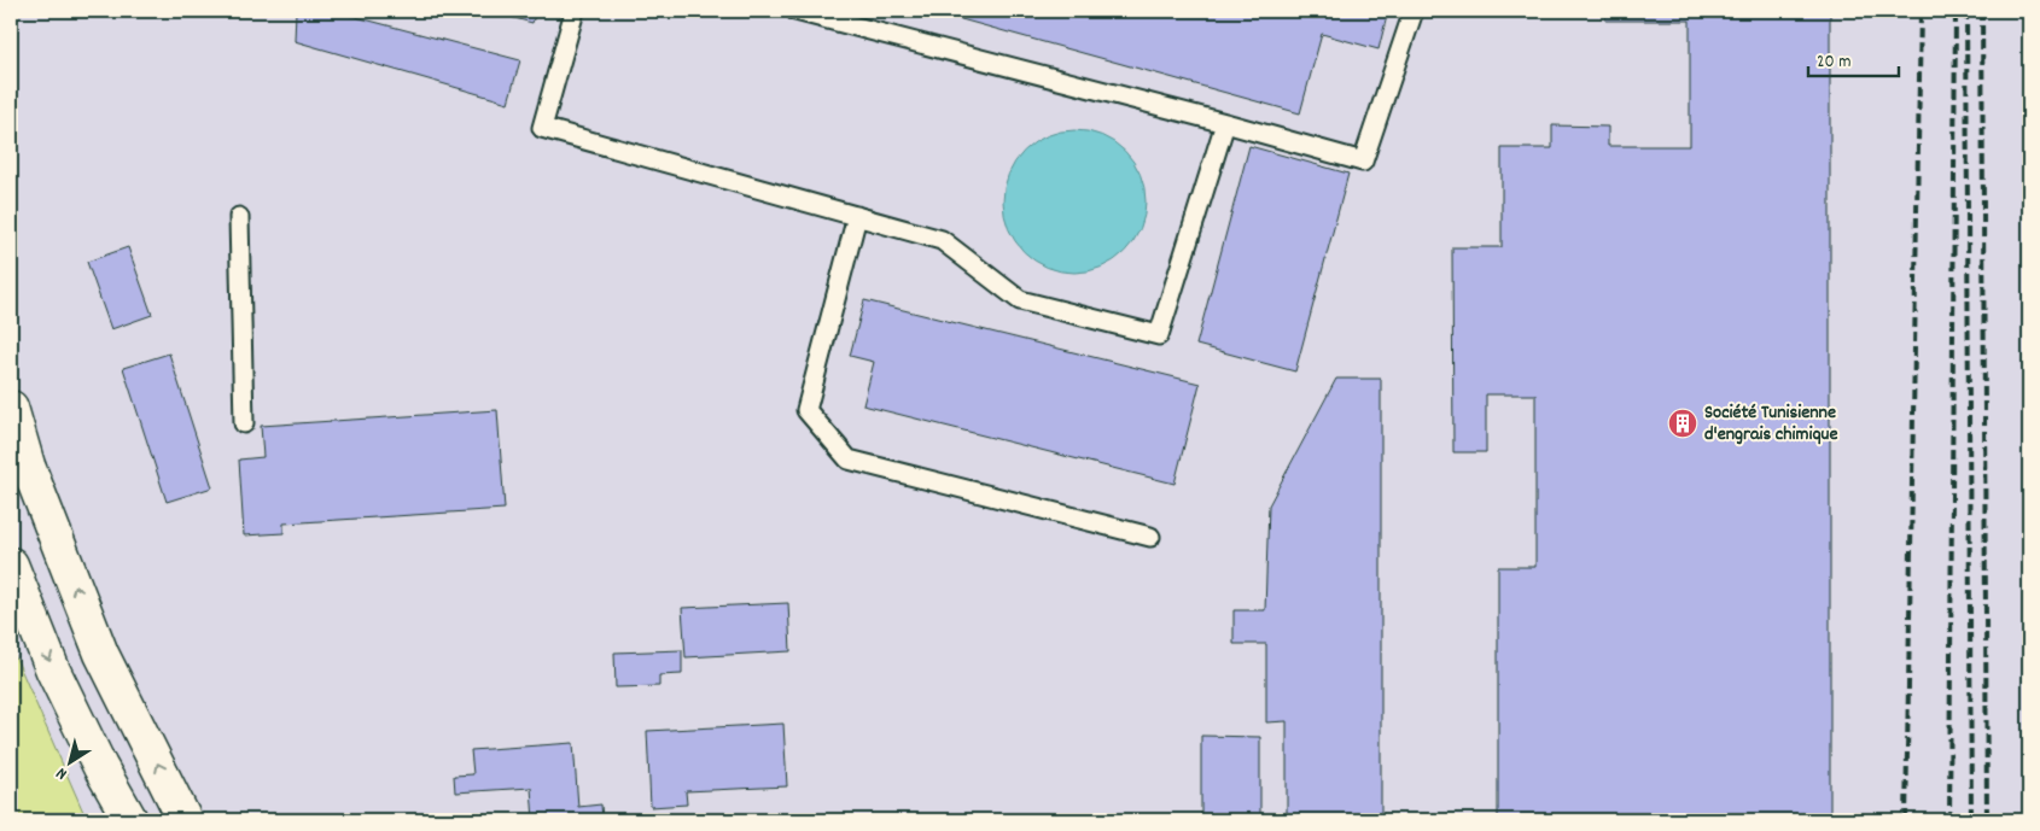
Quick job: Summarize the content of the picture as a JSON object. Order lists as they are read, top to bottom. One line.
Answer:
{"places":{"building":["Société Tunisienne d'engrais chimique"]},"scale_bar":"20 m","north":"bottom left"}
